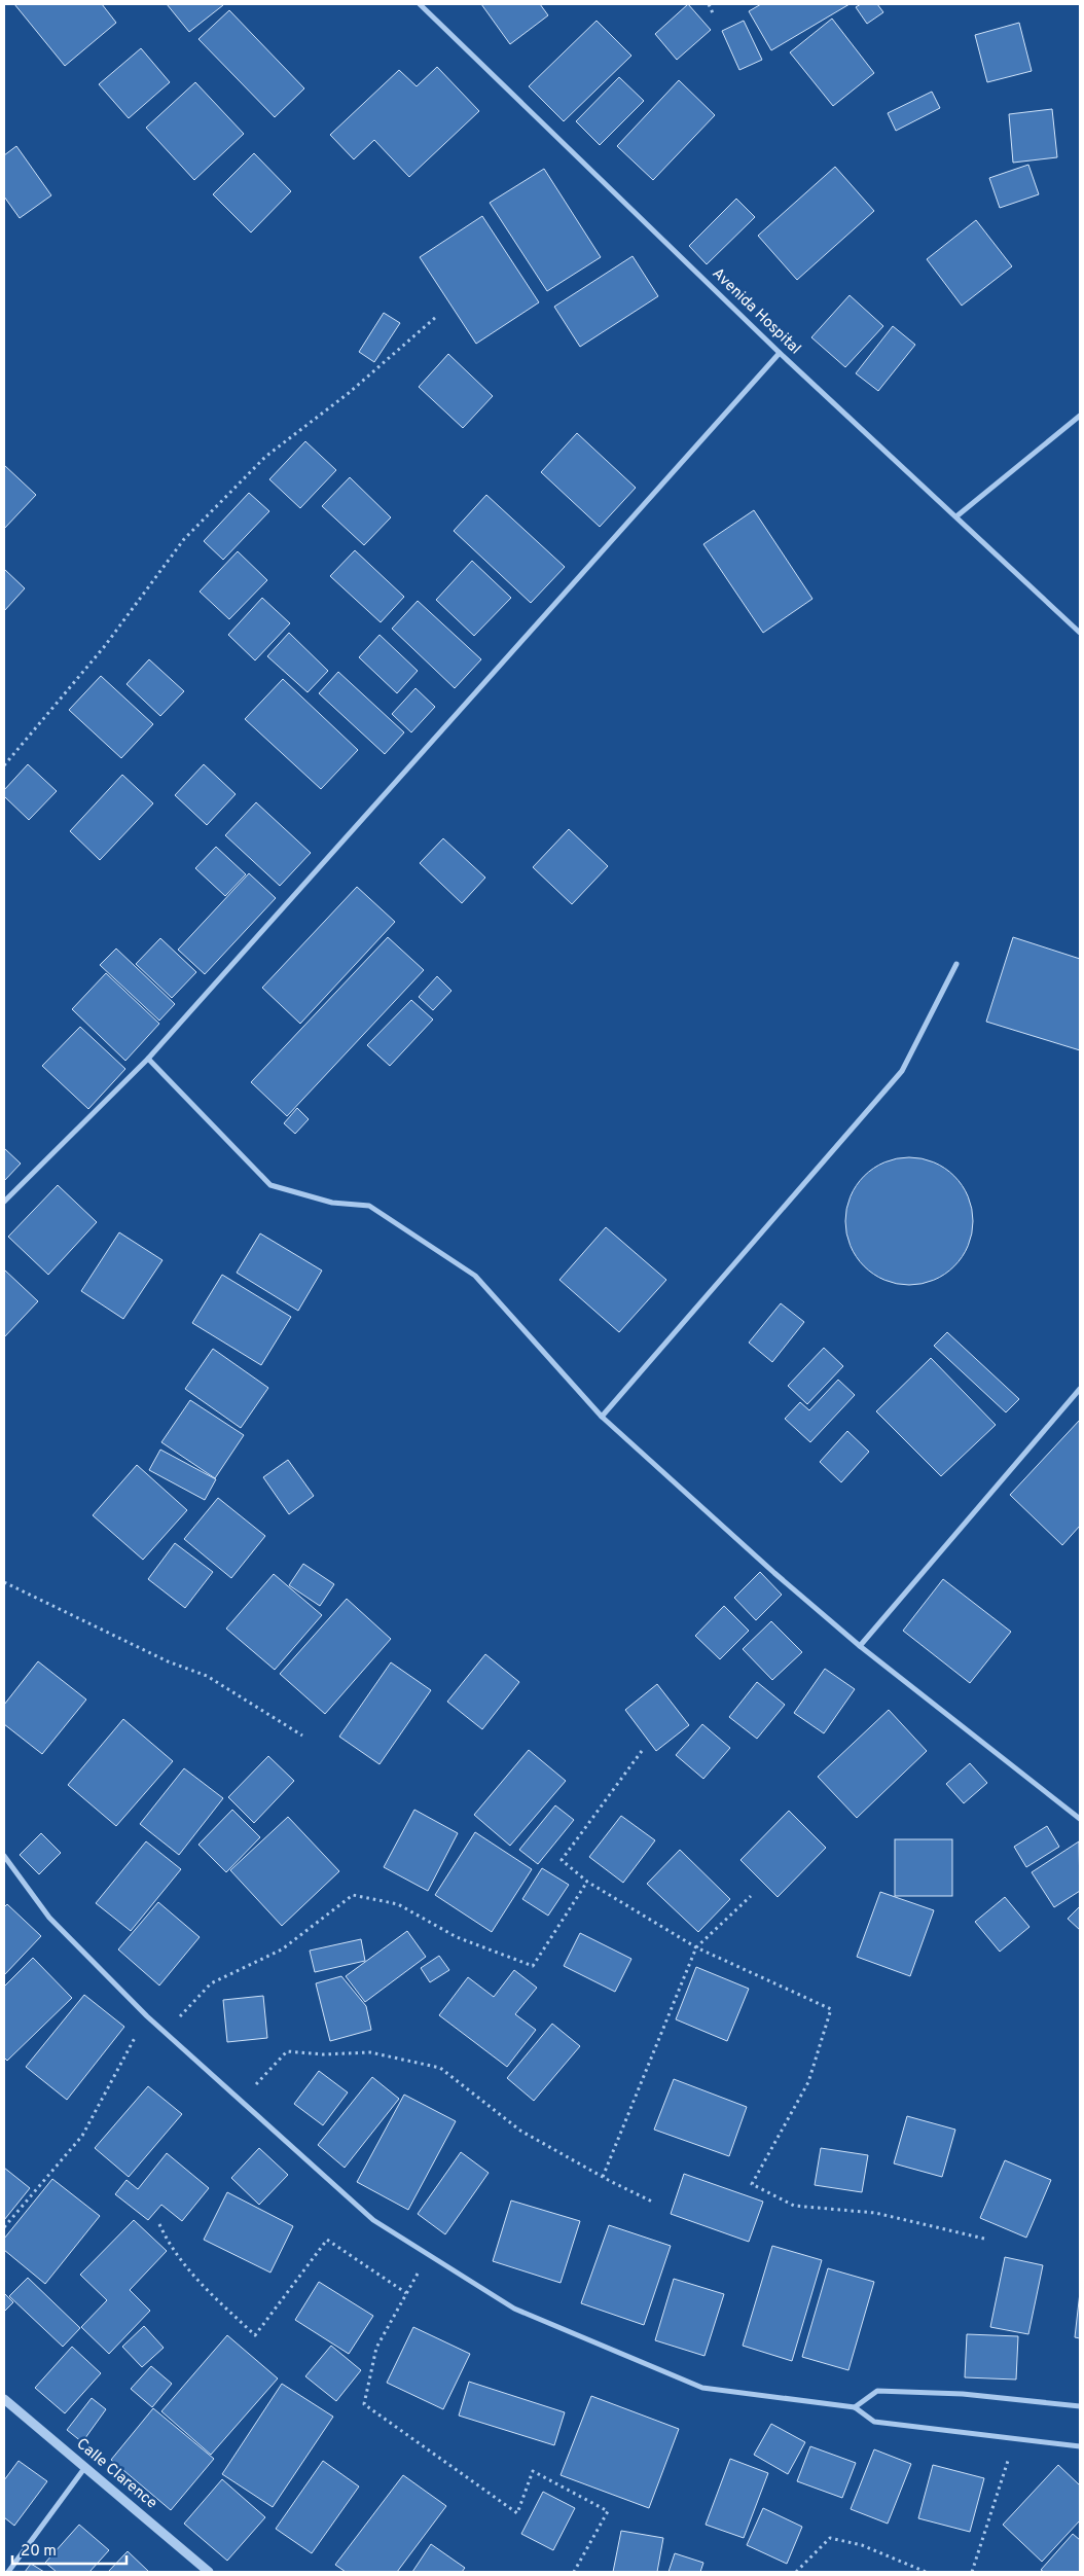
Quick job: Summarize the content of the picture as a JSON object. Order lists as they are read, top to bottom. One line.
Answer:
{"streets":{"street":["Avenida Hospital","Calle Clarence"]},"scale_bar":"20 m"}
